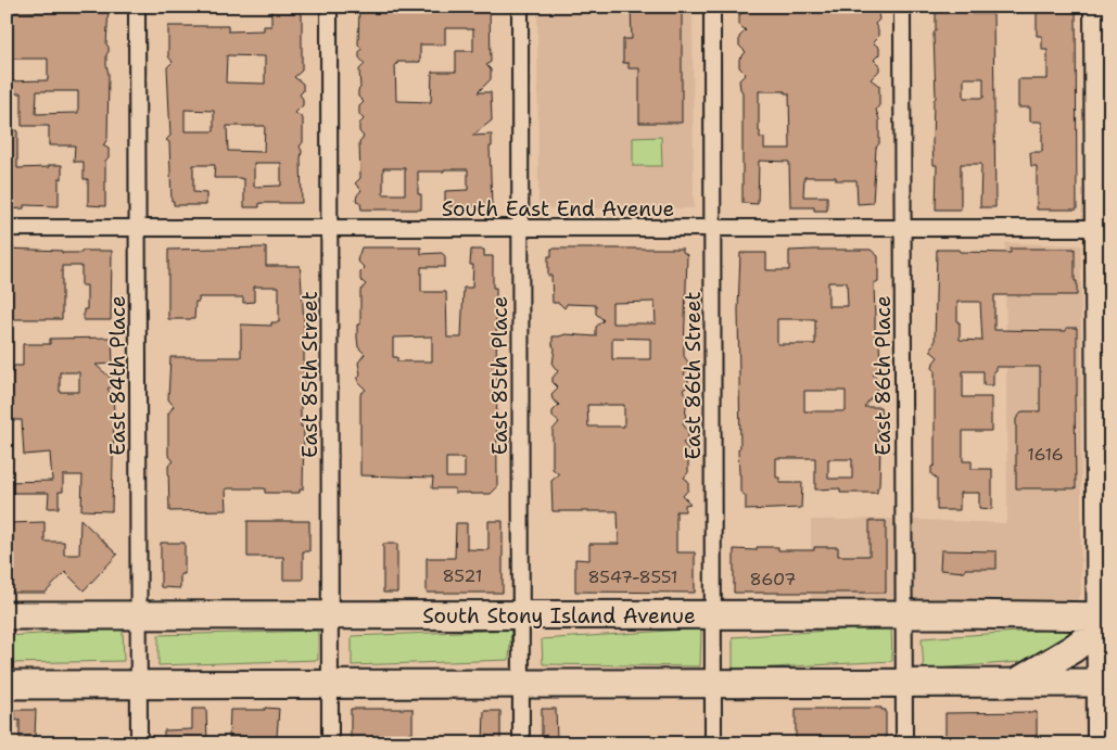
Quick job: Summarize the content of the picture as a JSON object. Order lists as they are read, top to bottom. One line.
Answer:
{"streets":{"highway":["South Stony Island Avenue"],"street":["South East End Avenue","East 85th Street","East 84th Place","East 85th Place","East 86th Street","East 86th Place"]},"crossings":[["South East End Avenue","East 85th Street"],["South East End Avenue","East 84th Place"],["South East End Avenue","East 85th Place"],["South East End Avenue","East 86th Street"],["South East End Avenue","East 86th Place"],["East 85th Street","South Stony Island Avenue"],["East 84th Place","South Stony Island Avenue"],["East 85th Place","South Stony Island Avenue"],["East 86th Street","South Stony Island Avenue"],["East 86th Place","South Stony Island Avenue"]],"house_numbers":["1616","8521","8547-8551","8607"]}
